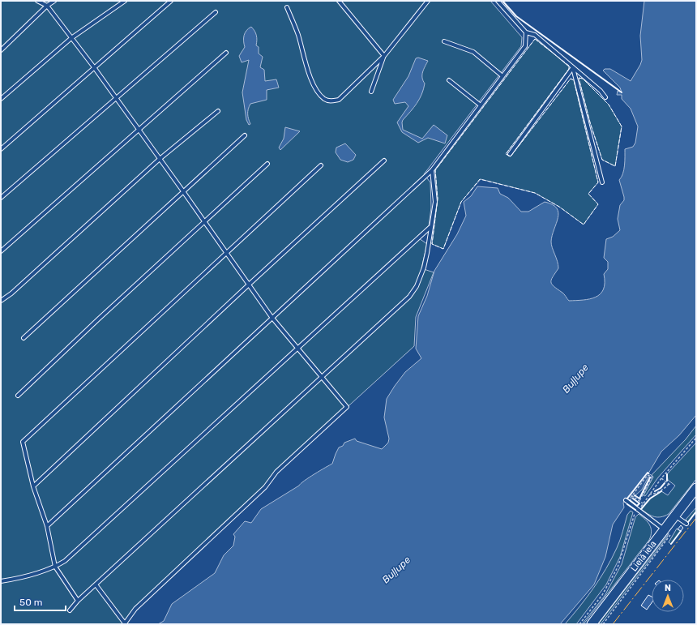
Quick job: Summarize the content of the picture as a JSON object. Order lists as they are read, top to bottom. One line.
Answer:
{"streets":{"main road":["Lielā iela"]},"water":["Buļļupe"],"scale_bar":"50 m","north":"top"}
